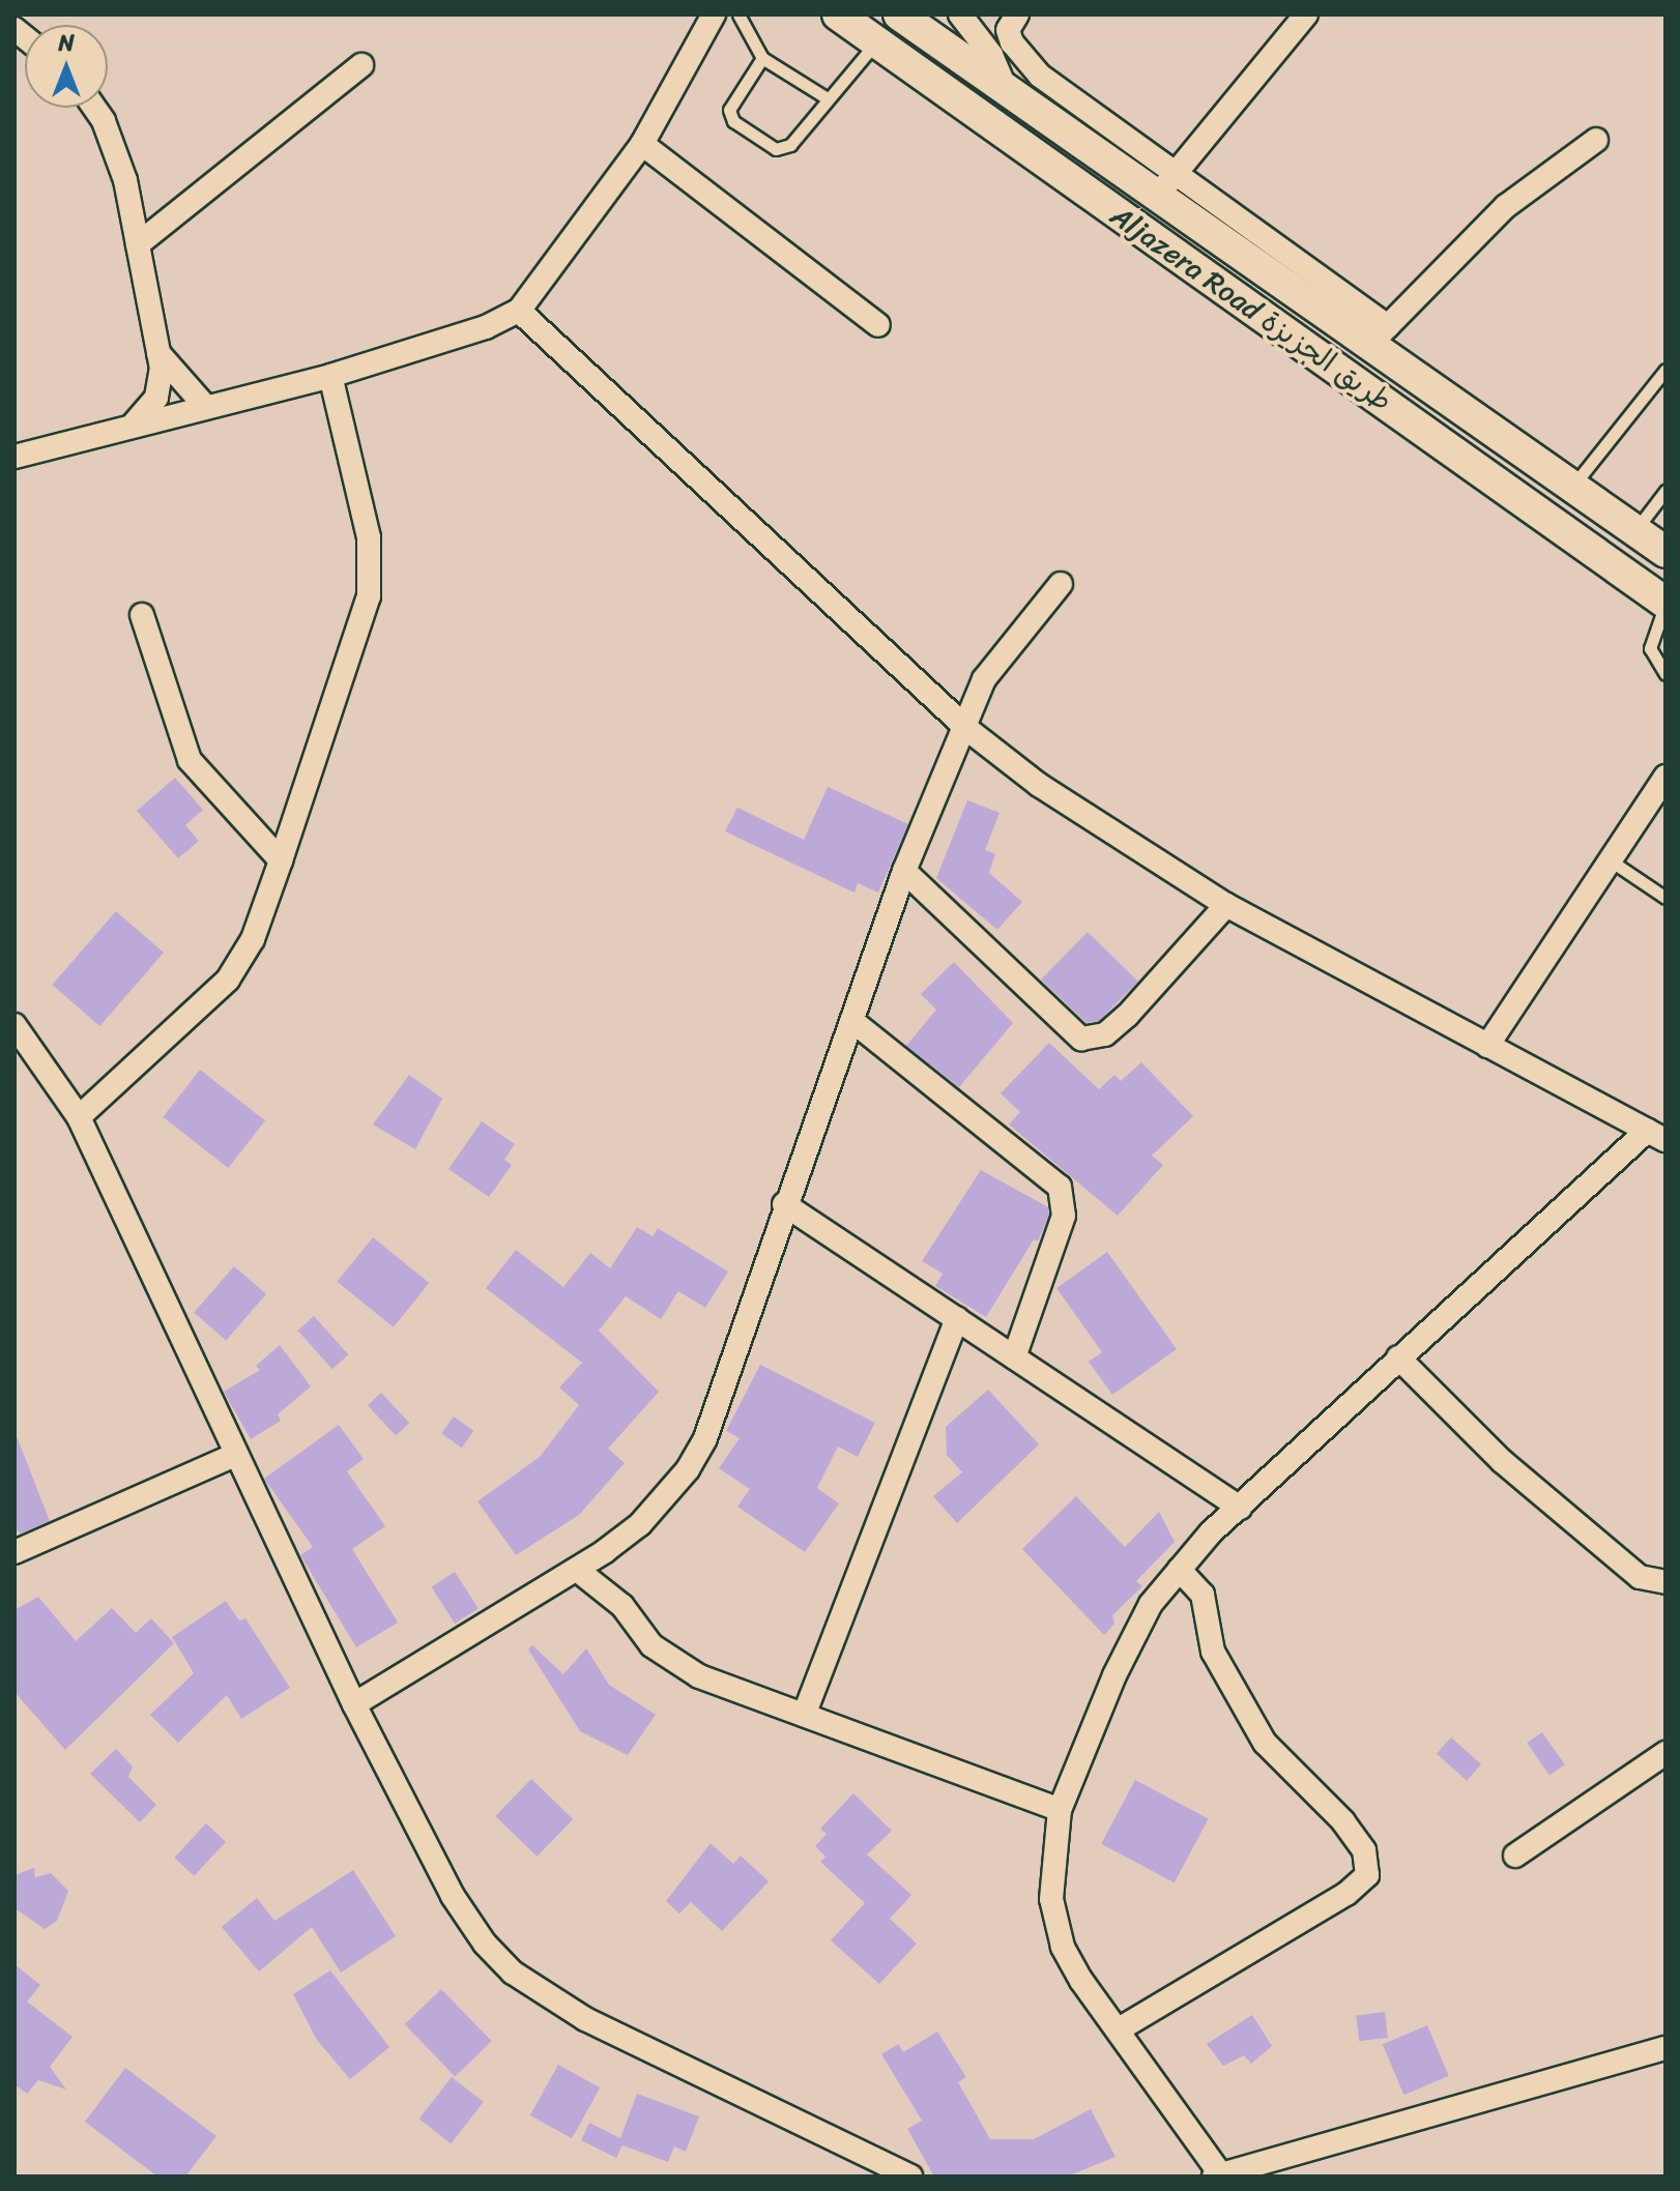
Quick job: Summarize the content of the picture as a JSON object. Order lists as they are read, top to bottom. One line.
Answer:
{"streets":{"main road":["Aljazera Road طريق الجزيزة"]},"north":"top"}
